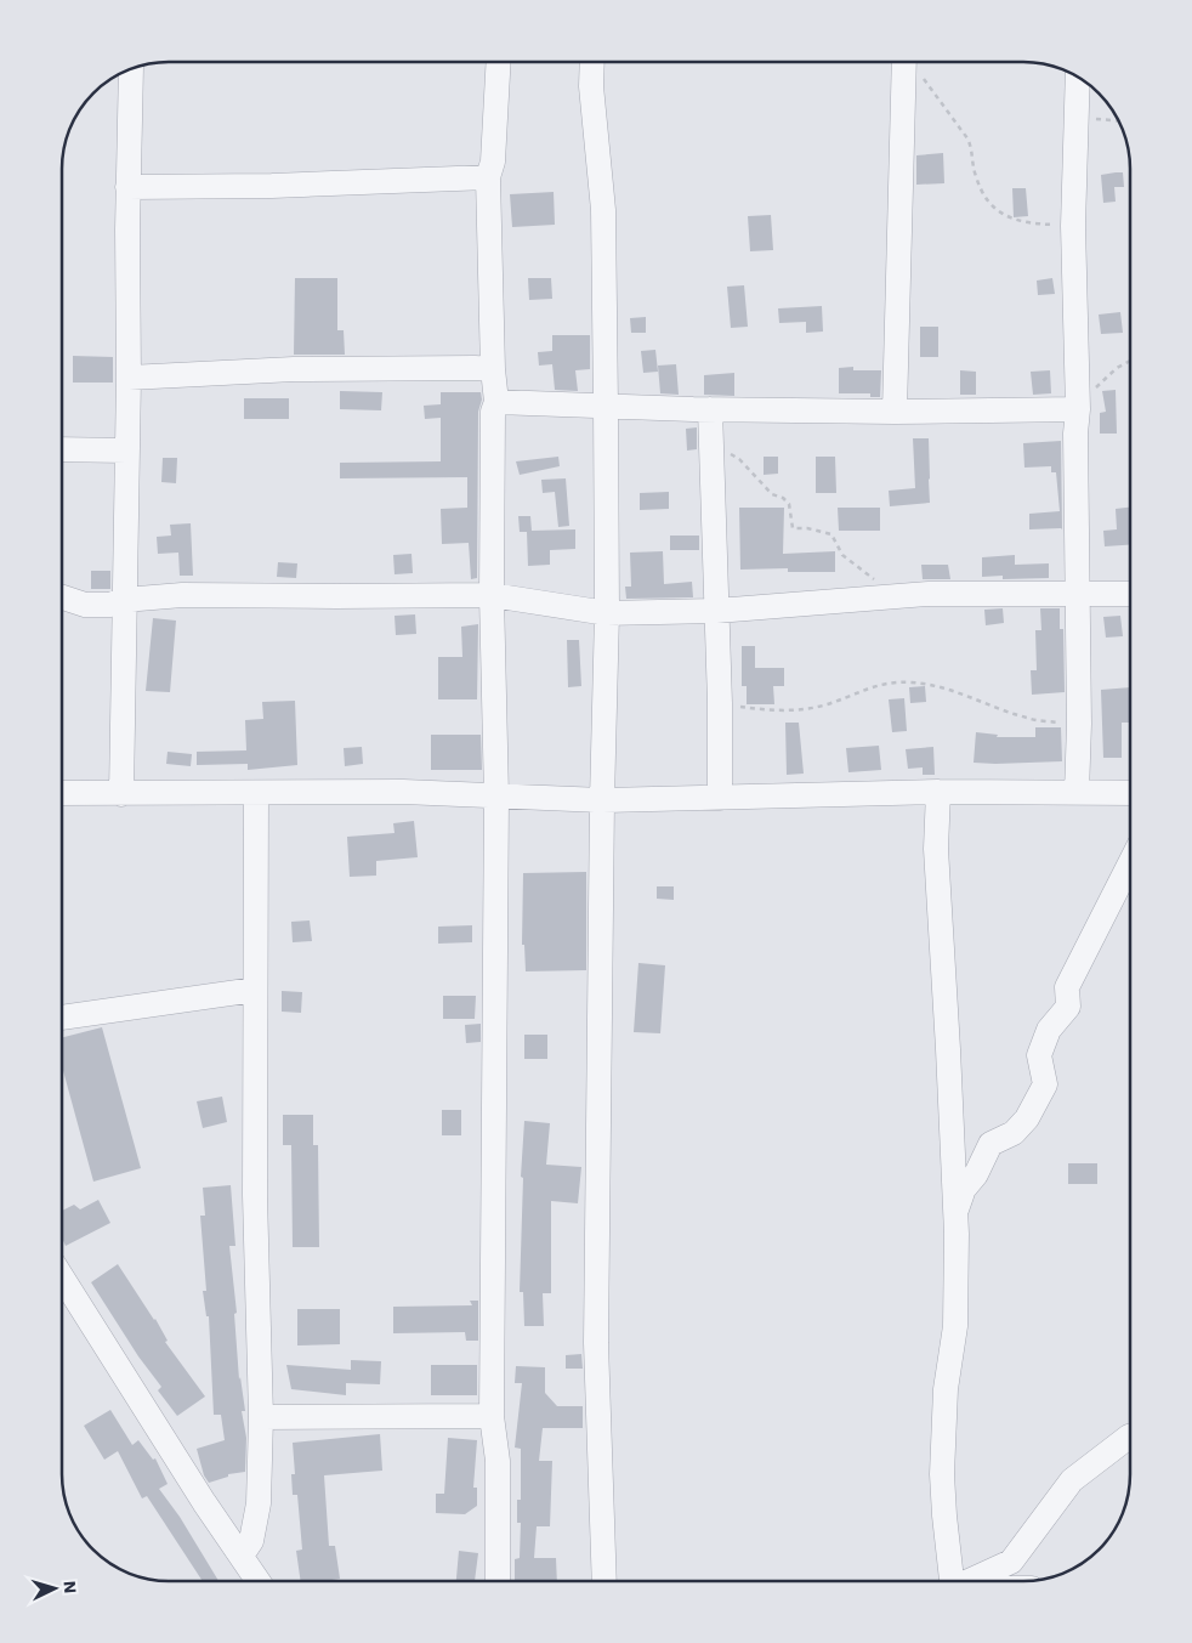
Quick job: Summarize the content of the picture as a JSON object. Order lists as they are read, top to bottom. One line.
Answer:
{"north":"right"}
